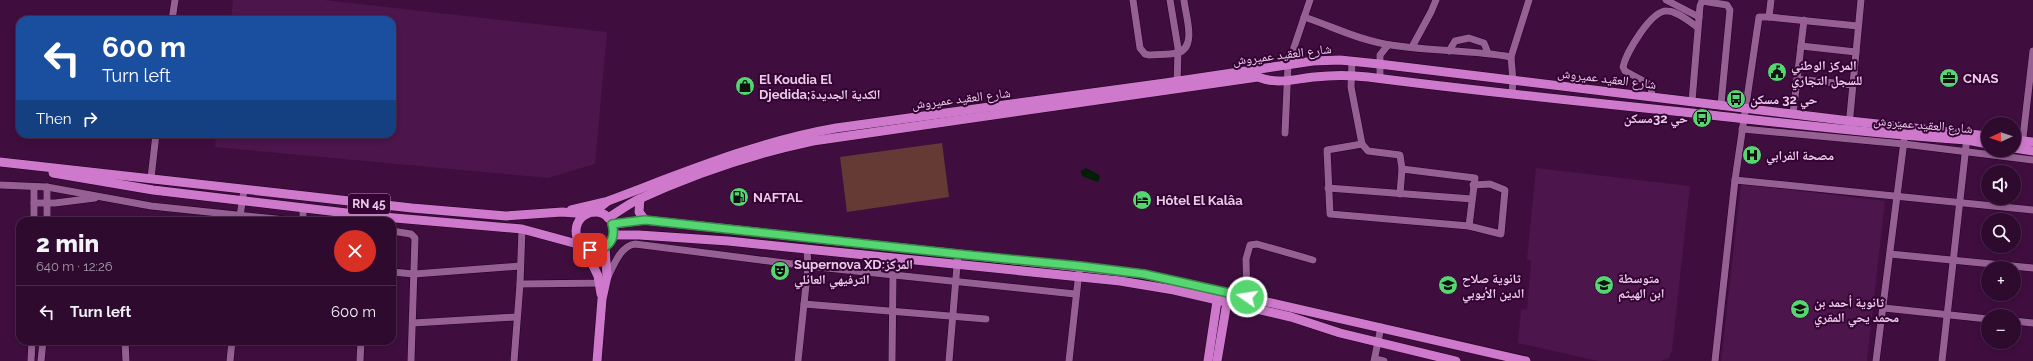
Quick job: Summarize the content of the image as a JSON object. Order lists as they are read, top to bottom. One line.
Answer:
{"streets":{"main road":["شارع العقيد عميروش","RN 45"]},"crossings":[["شارع العقيد عميروش","RN 45"]],"places":{"public building":["المركز الوطني للسجل التجاري"],"office":["CNAS"],"shop":["El Koudia El Djedida;الكدية الجديدة"],"bus stop":["حي 32 مسكن","حي 32مسكن"],"hospital":["مصحة الفرابي"],"fuel station":["NAFTAL"],"hotel":["Hôtel El Kalâa"],"theatre":["Supernova XD;المركز الترفيهي العائلي"],"school or university":["ثانوية صلاح الدين الأيوبي","متوسطة ابن الهيثم","ثانوية أحمد بن محمد يحي المقري"]},"north":"left","page":{"turn":["600 m","Turn left"],"then":"Then","map_buttons":["+","−"],"heading":["2 min","640 m · 12:26"],"list":[{"name":"Turn left","value":"600 m"}]}}
